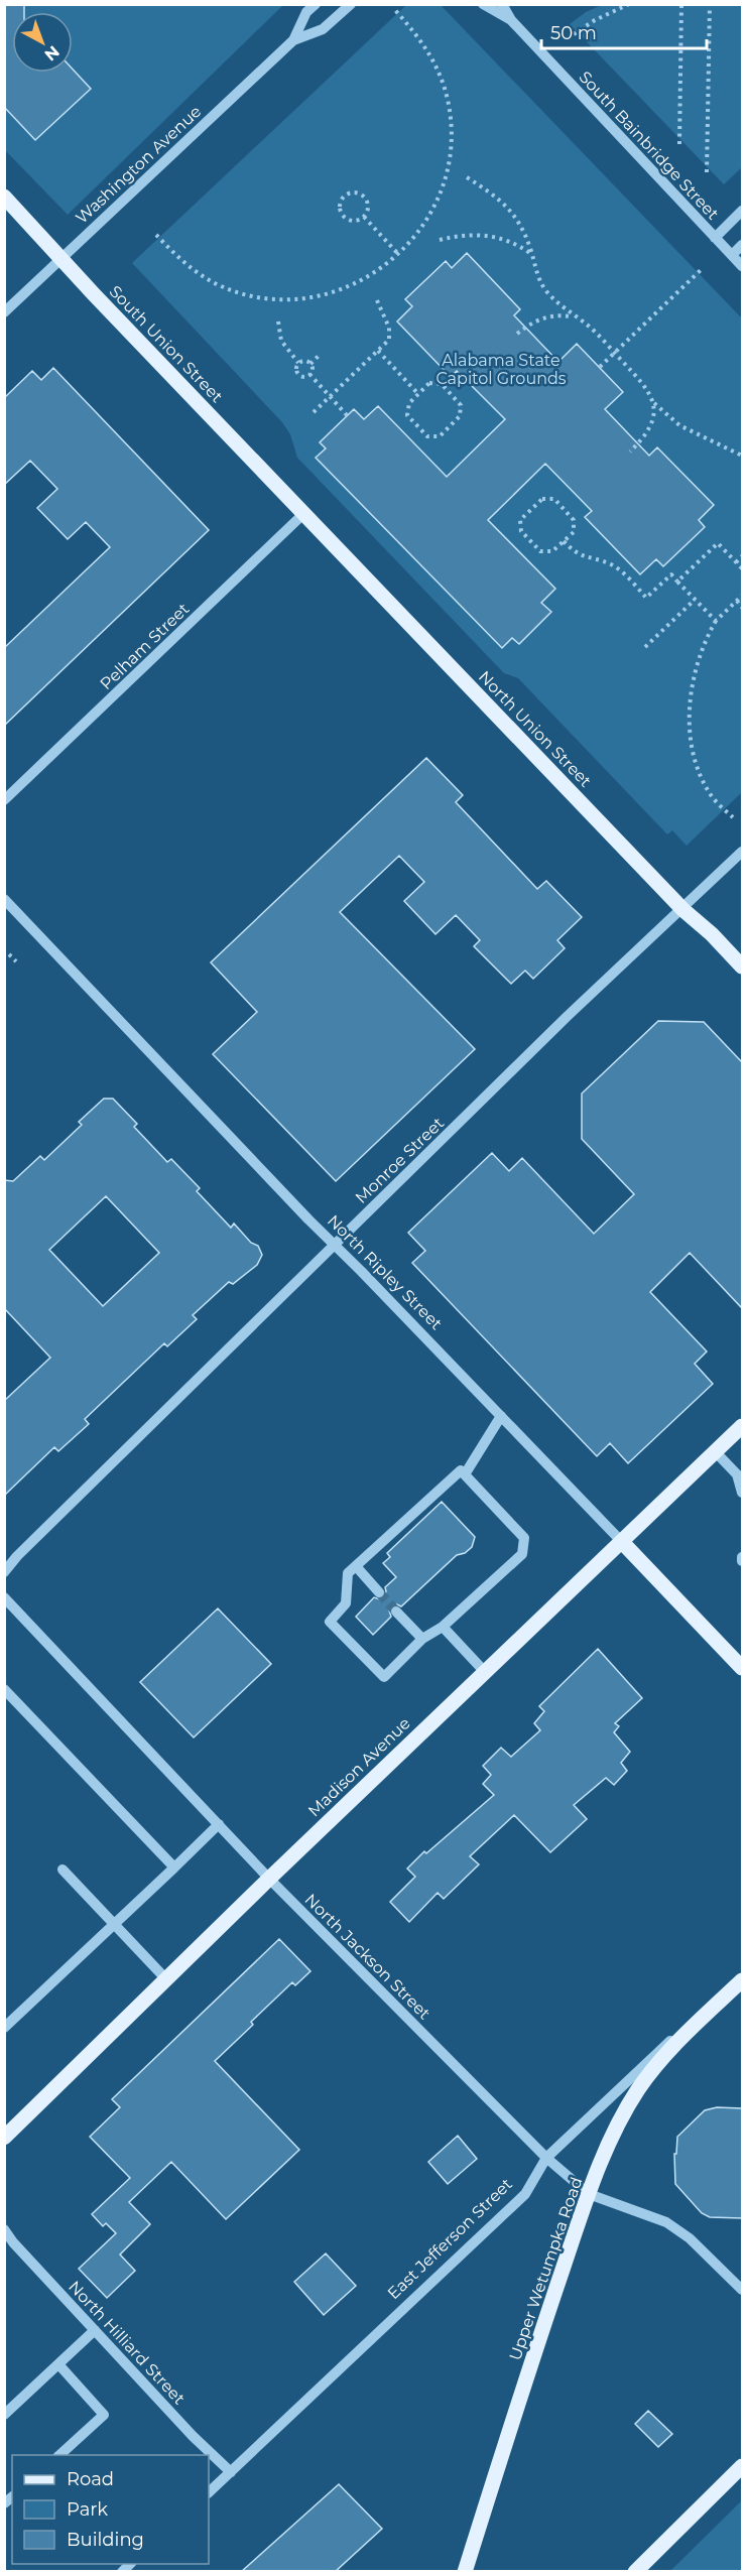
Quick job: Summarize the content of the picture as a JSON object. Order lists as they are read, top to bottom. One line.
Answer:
{"streets":{"main road":["South Union Street","North Union Street","North Ripley Street","Madison Avenue","East Jefferson Street","Upper Wetumpka Road"],"street":["South Bainbridge Street","Washington Avenue","Pelham Street","Monroe Street","North Jackson Street","North Hilliard Street"]},"crossings":[["Washington Avenue","South Union Street"],["South Union Street","Pelham Street"],["South Union Street","North Union Street"],["Pelham Street","North Union Street"],["North Union Street","Monroe Street"],["Monroe Street","North Ripley Street"],["North Ripley Street","Madison Avenue"],["Madison Avenue","North Jackson Street"],["North Jackson Street","East Jefferson Street"],["North Jackson Street","Upper Wetumpka Road"],["East Jefferson Street","Upper Wetumpka Road"],["East Jefferson Street","North Hilliard Street"]],"parks":["Alabama State Capitol Grounds"],"legend":["Road","Park","Building"],"scale_bar":"50 m","north":"bottom right"}
